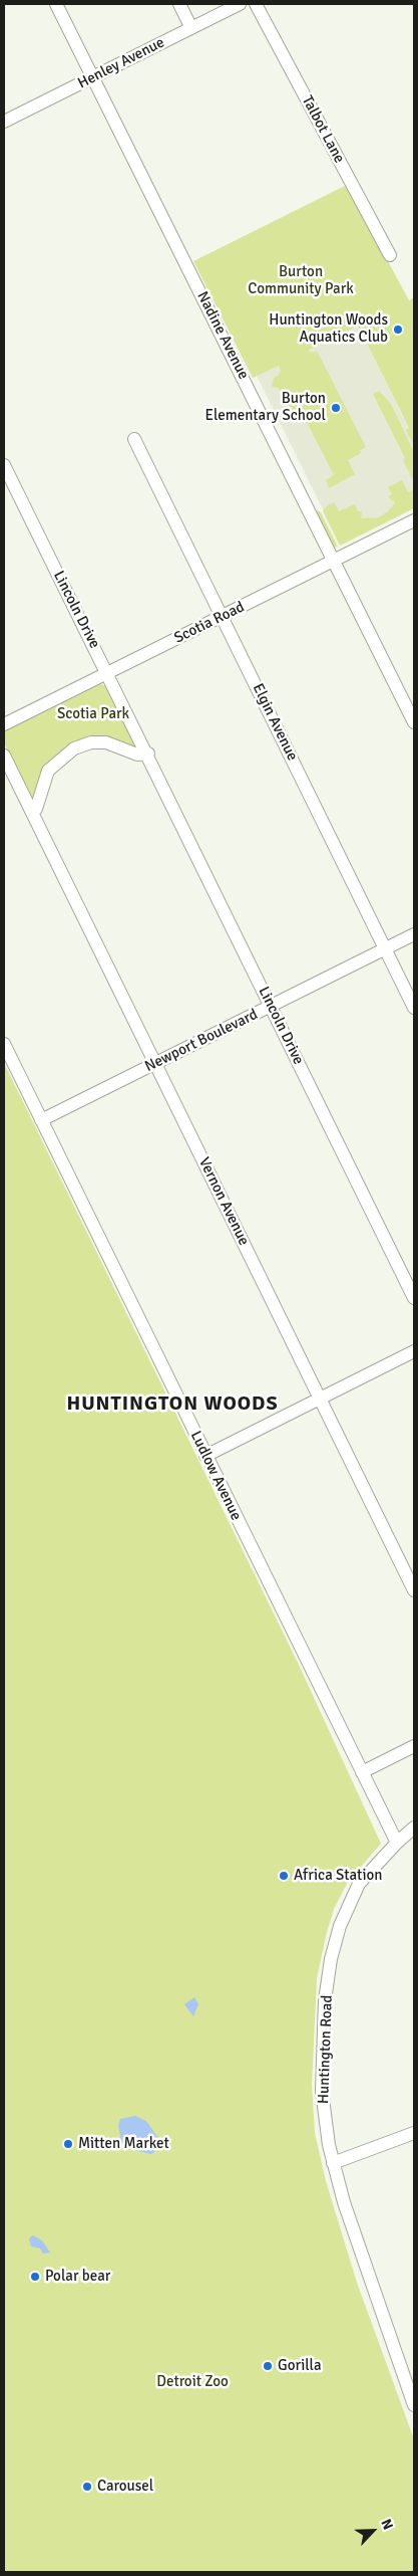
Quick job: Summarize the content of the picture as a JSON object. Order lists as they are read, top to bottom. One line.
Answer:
{"streets":{"street":["Henley Avenue","Talbot Lane","Nadine Avenue","Lincoln Drive","Scotia Road","Elgin Avenue","Newport Boulevard","Vernon Avenue","Ludlow Avenue","Huntington Road"]},"crossings":[["Henley Avenue","Nadine Avenue"],["Nadine Avenue","Scotia Road"],["Lincoln Drive","Scotia Road"],["Lincoln Drive","Newport Boulevard"],["Scotia Road","Elgin Avenue"],["Elgin Avenue","Newport Boulevard"],["Newport Boulevard","Vernon Avenue"],["Newport Boulevard","Ludlow Avenue"],["Ludlow Avenue","Huntington Road"]],"districts":["HUNTINGTON WOODS"],"parks":["Burton Community Park","Scotia Park","Detroit Zoo"],"places":["Huntington Woods Aquatics Club","Burton Elementary School","Africa Station","Mitten Market","Polar bear","Gorilla","Carousel"],"north":"top right"}
